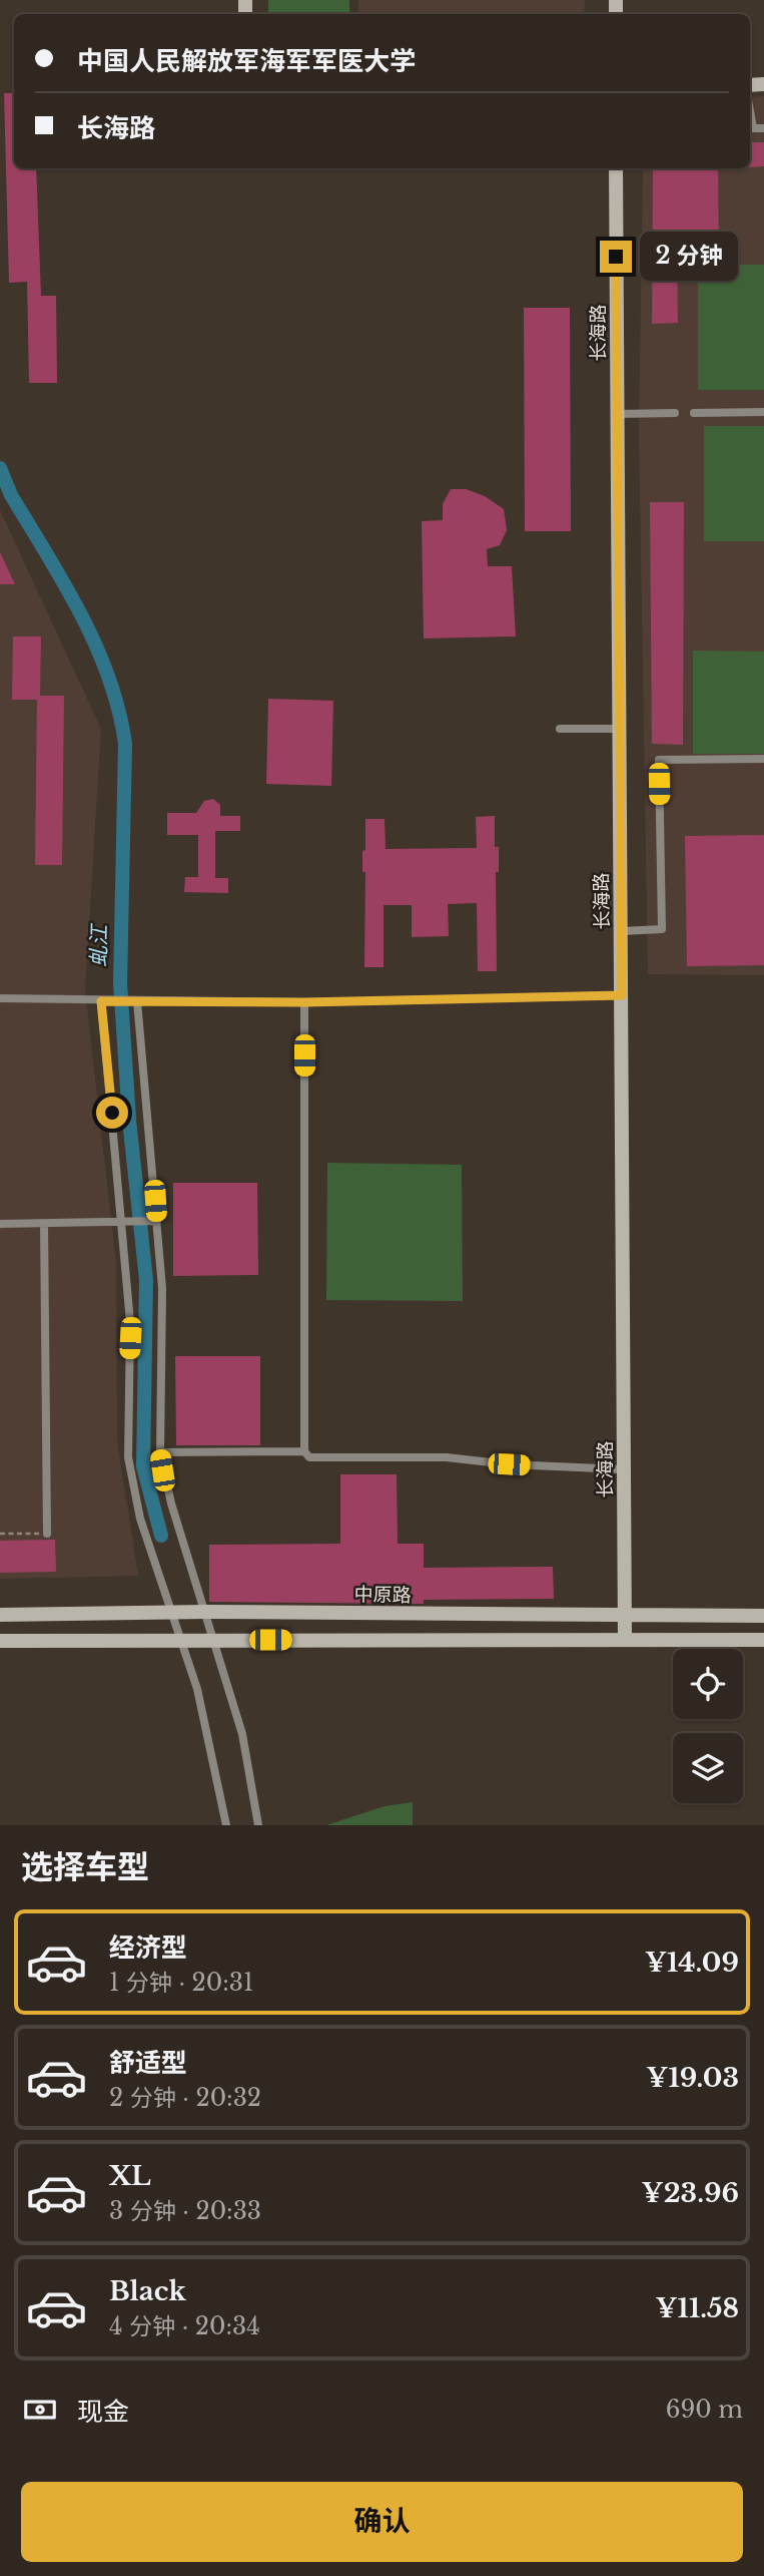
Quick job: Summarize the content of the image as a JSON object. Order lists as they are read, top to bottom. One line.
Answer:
{"streets":{"street":["长海路","中原路"]},"crossings":[["长海路","中原路"]],"water":["虬江"],"page":{"banner":["中国人民解放军海军军医大学","长海路"],"bubble":"2 分钟","heading":"选择车型","list":[{"name":"经济型","note":"1 分钟 · 20:31","value":"¥14.09"},{"name":"舒适型","note":"2 分钟 · 20:32","value":"¥19.03"},{"name":"XL","note":"3 分钟 · 20:33","value":"¥23.96"},{"name":"Black","note":"4 分钟 · 20:34","value":"¥11.58"}],"pay":["现金","690 m"],"buttons":"确认"}}
